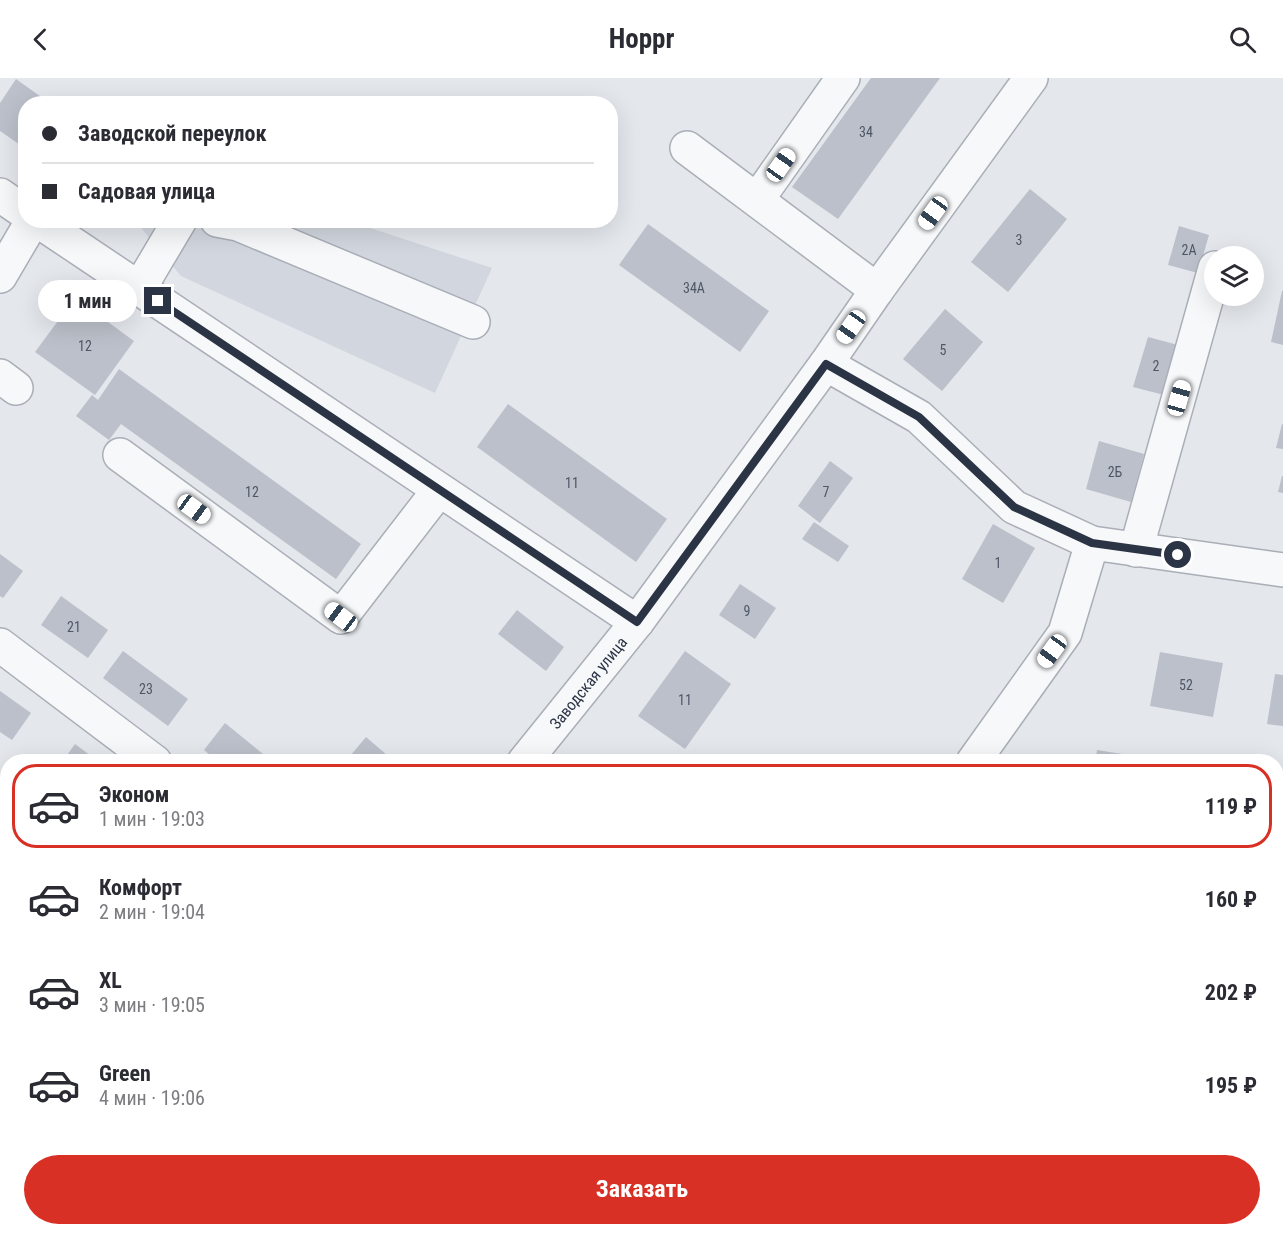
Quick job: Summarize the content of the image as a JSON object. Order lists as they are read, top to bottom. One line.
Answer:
{"streets":{"street":["Заводская улица"]},"house_numbers":["34","3","2А","34А","12","5","2","2Б","11","12","7","1","9","21","52","23","11"],"page":{"header":"Hoppr","banner":["Заводской переулок","Садовая улица"],"bubble":"1 мин","list":[{"name":"Эконом","note":"1 мин · 19:03","value":"119 ₽"},{"name":"Комфорт","note":"2 мин · 19:04","value":"160 ₽"},{"name":"XL","note":"3 мин · 19:05","value":"202 ₽"},{"name":"Green","note":"4 мин · 19:06","value":"195 ₽"}],"buttons":"Заказать"}}
